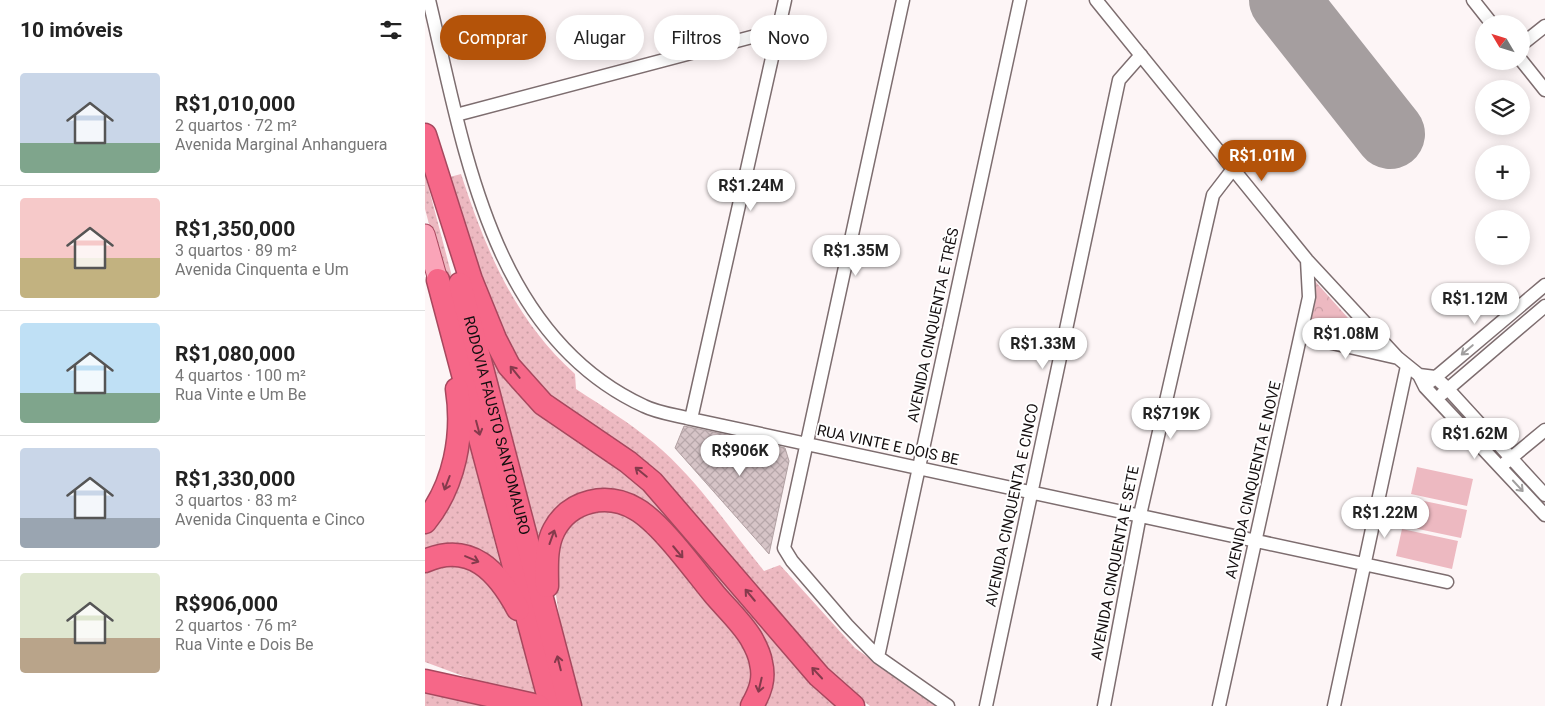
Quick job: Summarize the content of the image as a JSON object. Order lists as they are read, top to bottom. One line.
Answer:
{"streets":{"highway":["RODOVIA FAUSTO SANTOMAURO"],"street":["AVENIDA CINQUENTA E TRÊS","RUA VINTE E DOIS BE","AVENIDA CINQUENTA E NOVE","AVENIDA CINQUENTA E CINCO","AVENIDA CINQUENTA E SETE"]},"crossings":[["AVENIDA CINQUENTA E TRÊS","RUA VINTE E DOIS BE"],["RUA VINTE E DOIS BE","AVENIDA CINQUENTA E NOVE"],["RUA VINTE E DOIS BE","AVENIDA CINQUENTA E CINCO"],["RUA VINTE E DOIS BE","AVENIDA CINQUENTA E SETE"]],"north":"top left","page":{"heading":"10 imóveis","map_buttons":["+","−"],"chip":["Comprar","Alugar","Filtros","Novo"],"list":[{"name":"R$1,010,000","note":"2 quartos · 72 m² · Avenida Marginal Anhanguera"},{"name":"R$1,350,000","note":"3 quartos · 89 m² · Avenida Cinquenta e Um"},{"name":"R$1,080,000","note":"4 quartos · 100 m² · Rua Vinte e Um Be"},{"name":"R$1,330,000","note":"3 quartos · 83 m² · Avenida Cinquenta e Cinco"},{"name":"R$906,000","note":"2 quartos · 76 m² · Rua Vinte e Dois Be"}],"price":["R$1.01M","R$1.24M","R$1.35M","R$1.12M","R$1.08M","R$1.33M","R$719K","R$1.62M","R$906K","R$1.22M"]}}
